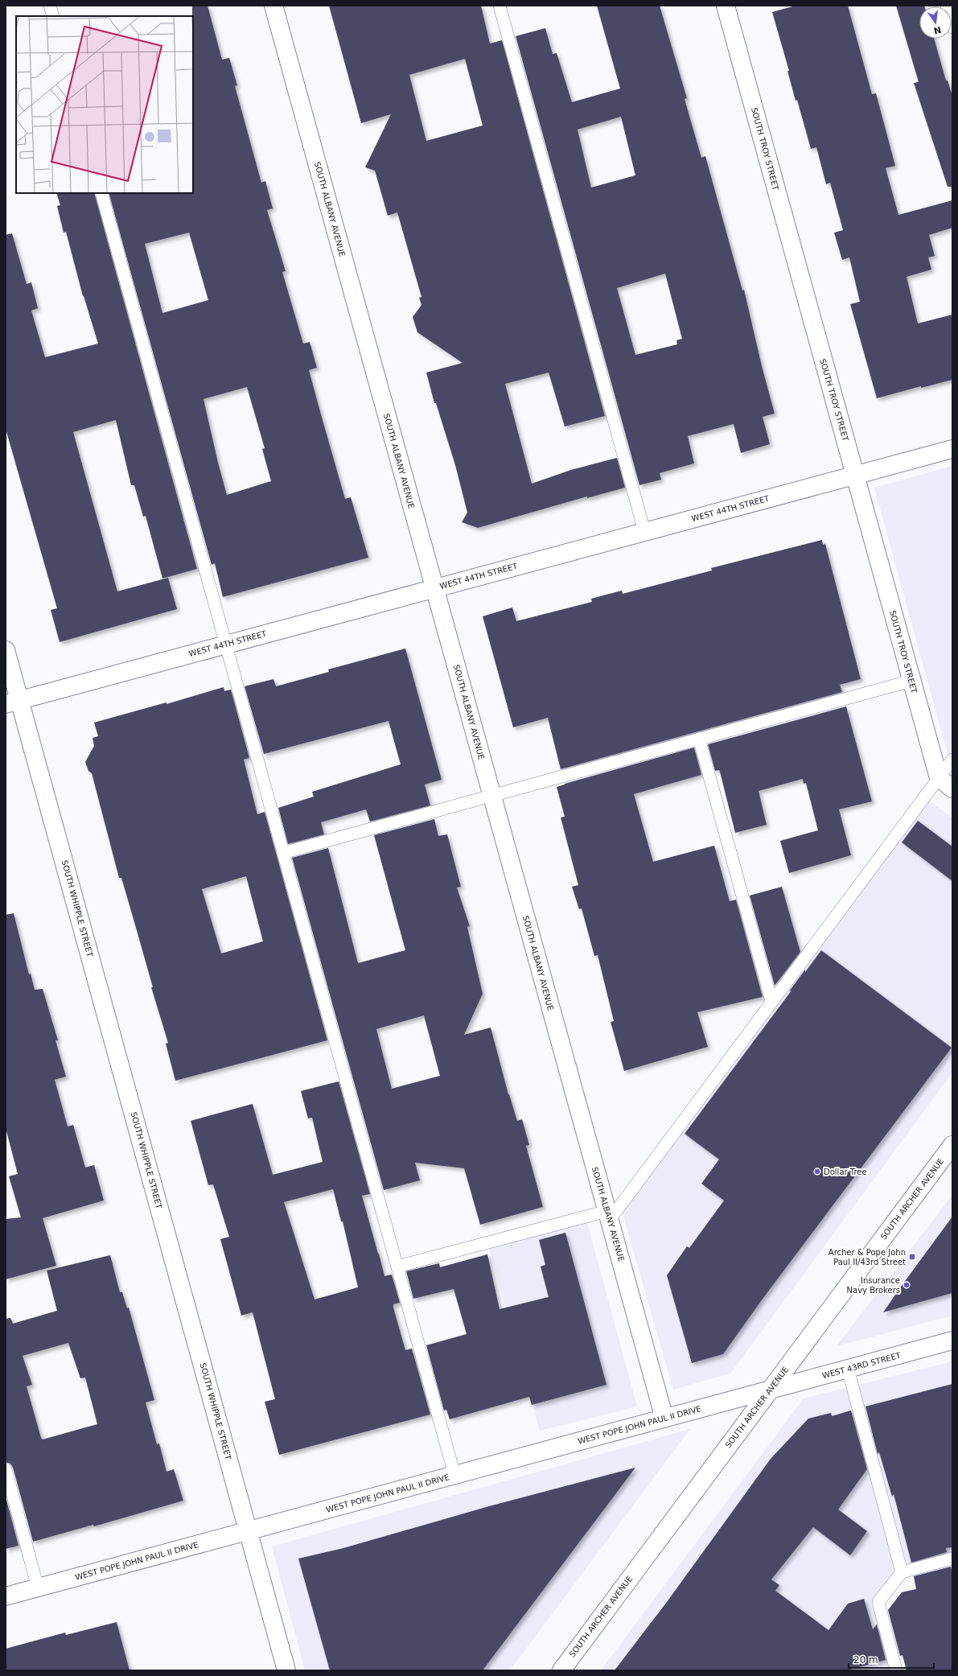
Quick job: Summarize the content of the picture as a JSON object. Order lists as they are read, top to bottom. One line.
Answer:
{"streets":{"street":["SOUTH TROY STREET","SOUTH ALBANY AVENUE","WEST 44TH STREET","SOUTH WHIPPLE STREET","SOUTH ARCHER AVENUE","WEST 43RD STREET","WEST POPE JOHN PAUL II DRIVE"]},"crossings":[["SOUTH TROY STREET","WEST 44TH STREET"],["SOUTH ALBANY AVENUE","WEST 44TH STREET"],["SOUTH ALBANY AVENUE","WEST POPE JOHN PAUL II DRIVE"],["WEST 44TH STREET","SOUTH WHIPPLE STREET"],["SOUTH WHIPPLE STREET","WEST POPE JOHN PAUL II DRIVE"],["SOUTH ARCHER AVENUE","WEST 43RD STREET"],["SOUTH ARCHER AVENUE","WEST POPE JOHN PAUL II DRIVE"],["WEST 43RD STREET","WEST POPE JOHN PAUL II DRIVE"]],"places":{"other":["Dollar Tree","Insurance Navy Brokers"],"transit":["Archer & Pope John Paul II/43rd Street"]},"scale_bar":"20 m","north":"bottom"}
